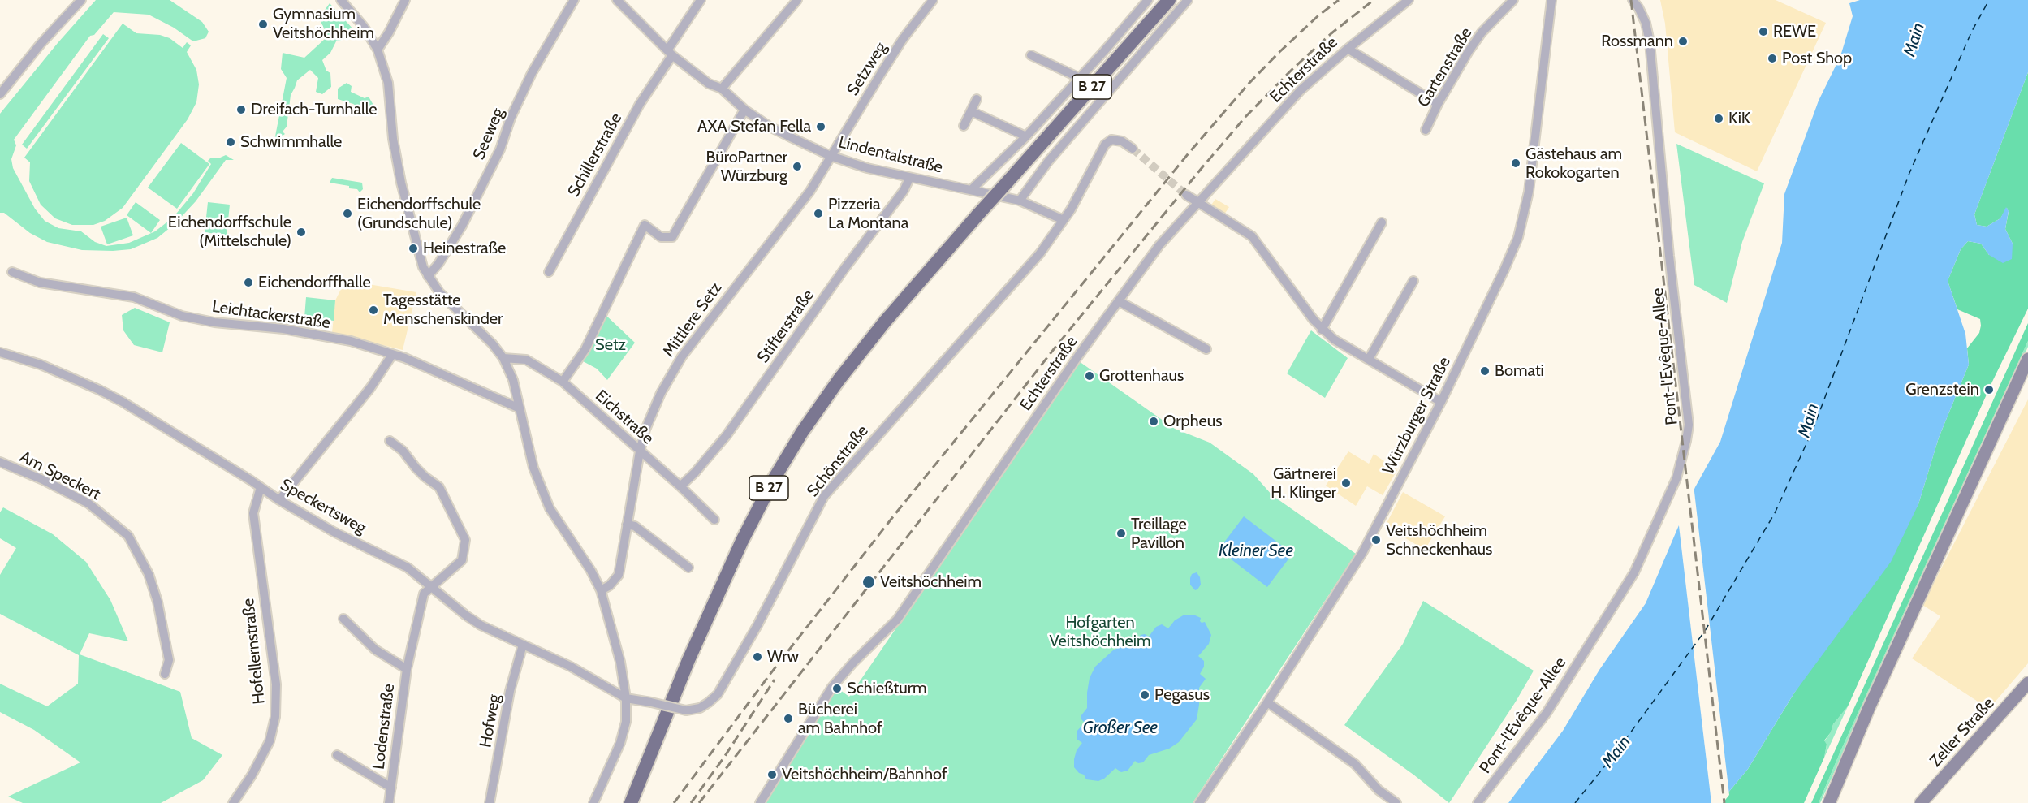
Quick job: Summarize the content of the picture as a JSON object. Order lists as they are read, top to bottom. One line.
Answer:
{"streets":{"main road":["B 27","Zeller Straße"],"street":["Gartenstraße","Setzweg","Echterstraße","Seeweg","Schillerstraße","Lindentalstraße","Leichtackerstraße","Mittlere Setz","Stifterstraße","Pont-l'Evêque-Allee","Würzburger Straße","Eichstraße","Schönstraße","Am Speckert","Speckertsweg","Hofellernstraße","Hofweg","Lodenstraße"]},"crossings":[["Setzweg","Lindentalstraße"],["Setzweg","Mittlere Setz"],["Schillerstraße","Lindentalstraße"],["Lindentalstraße","Mittlere Setz"],["Lindentalstraße","Stifterstraße"],["Mittlere Setz","Eichstraße"],["Stifterstraße","Eichstraße"],["Schönstraße","Speckertsweg"],["Speckertsweg","Hofellernstraße"],["Speckertsweg","Hofweg"],["Speckertsweg","Lodenstraße"]],"water":["Main","Kleiner See","Großer See"],"parks":["Setz","Hofgarten Veitshöchheim"],"places":["Gymnasium Veitshöchheim","REWE","Rossmann","Post Shop","Dreifach-Turnhalle","KiK","AXA Stefan Fella","Schwimmhalle","Gästehaus am Rokokogarten","BüroPartner Würzburg","Eichendorffschule (Grundschule)","Pizzeria La Montana","Eichendorffschule (Mittelschule)","Heinestraße","Eichendorffhalle","Tagesstätte Menschenskinder","Bomati","Grottenhaus","Grenzstein","Orpheus","Gärtnerei H. Klinger","Treillage Pavillon","Veitshöchheim Schneckenhaus","Veitshöchheim","Wrw","Schießturm","Pegasus","Bücherei am Bahnhof","Veitshöchheim/Bahnhof"]}
